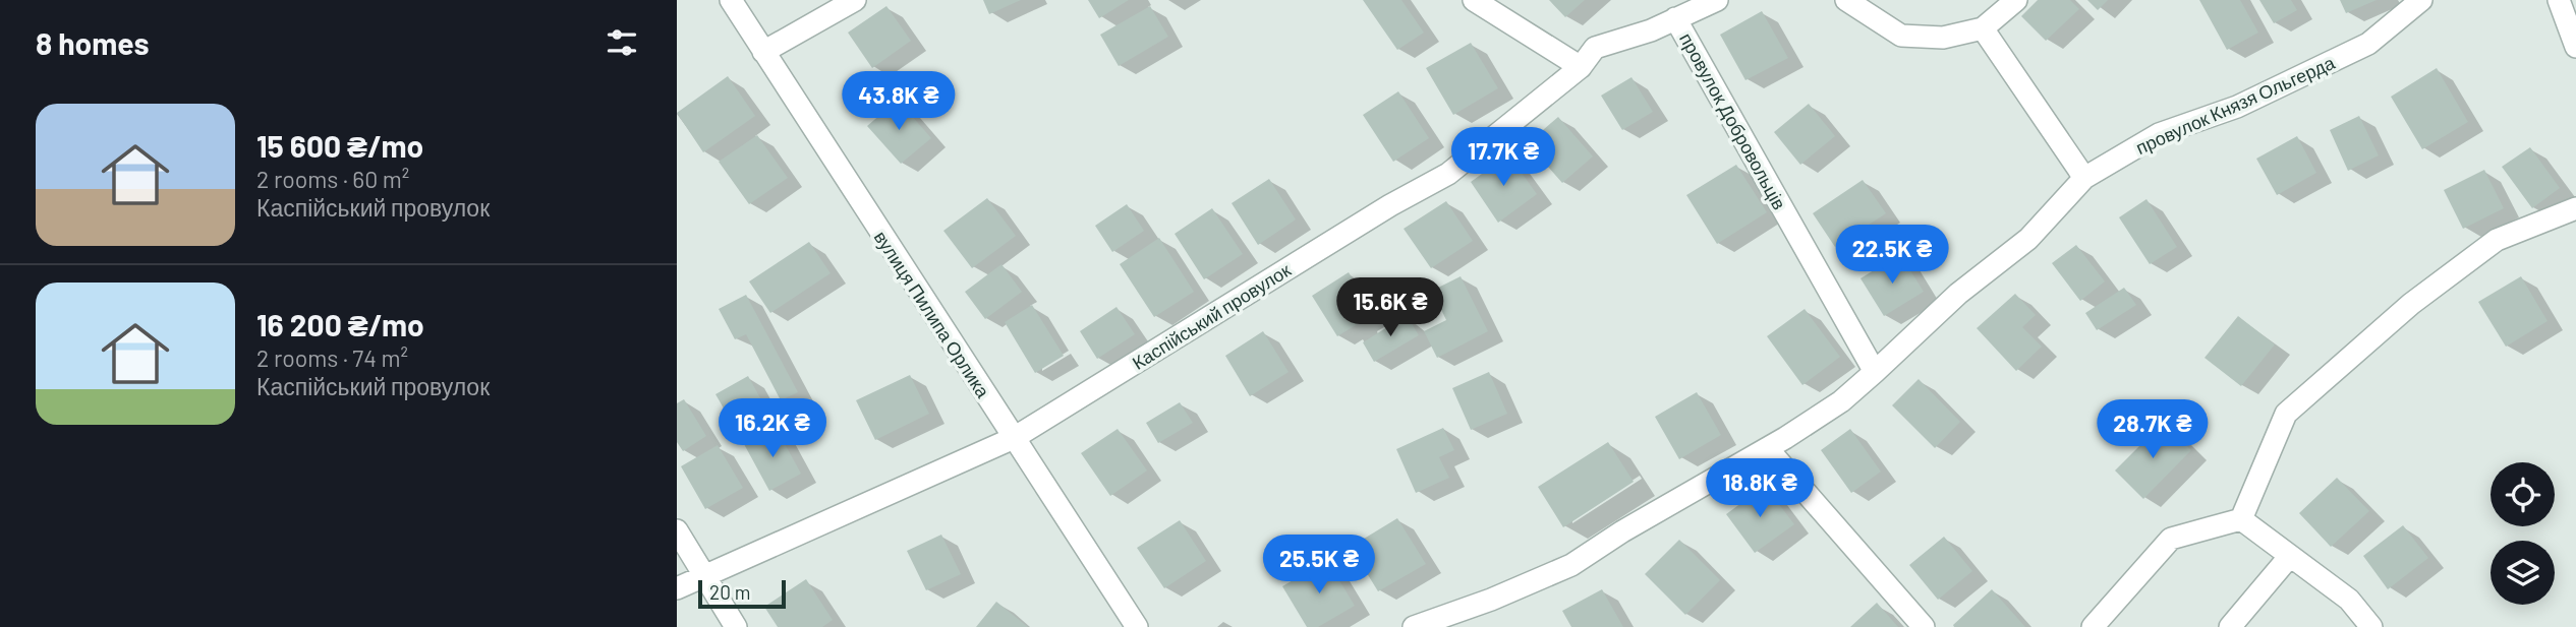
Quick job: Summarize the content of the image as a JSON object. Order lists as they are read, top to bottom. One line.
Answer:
{"streets":{"street":["провулок Князя Ольгерда","провулок Добровольців","вулиця Пилипа Орлика","Каспійський провулок"]},"crossings":[["провулок Князя Ольгерда","провулок Добровольців"],["провулок Добровольців","Каспійський провулок"],["вулиця Пилипа Орлика","Каспійський провулок"]],"scale_bar":"20 m","page":{"heading":"8 homes","price":["43.8K ₴","17.7K ₴","22.5K ₴","15.6K ₴","16.2K ₴","28.7K ₴","18.8K ₴","25.5K ₴"],"list":[{"name":"15 600 ₴/mo","note":"2 rooms · 60 m² · Каспійський провулок"},{"name":"16 200 ₴/mo","note":"2 rooms · 74 m² · Каспійський провулок"}],"scale":"20 m"}}
